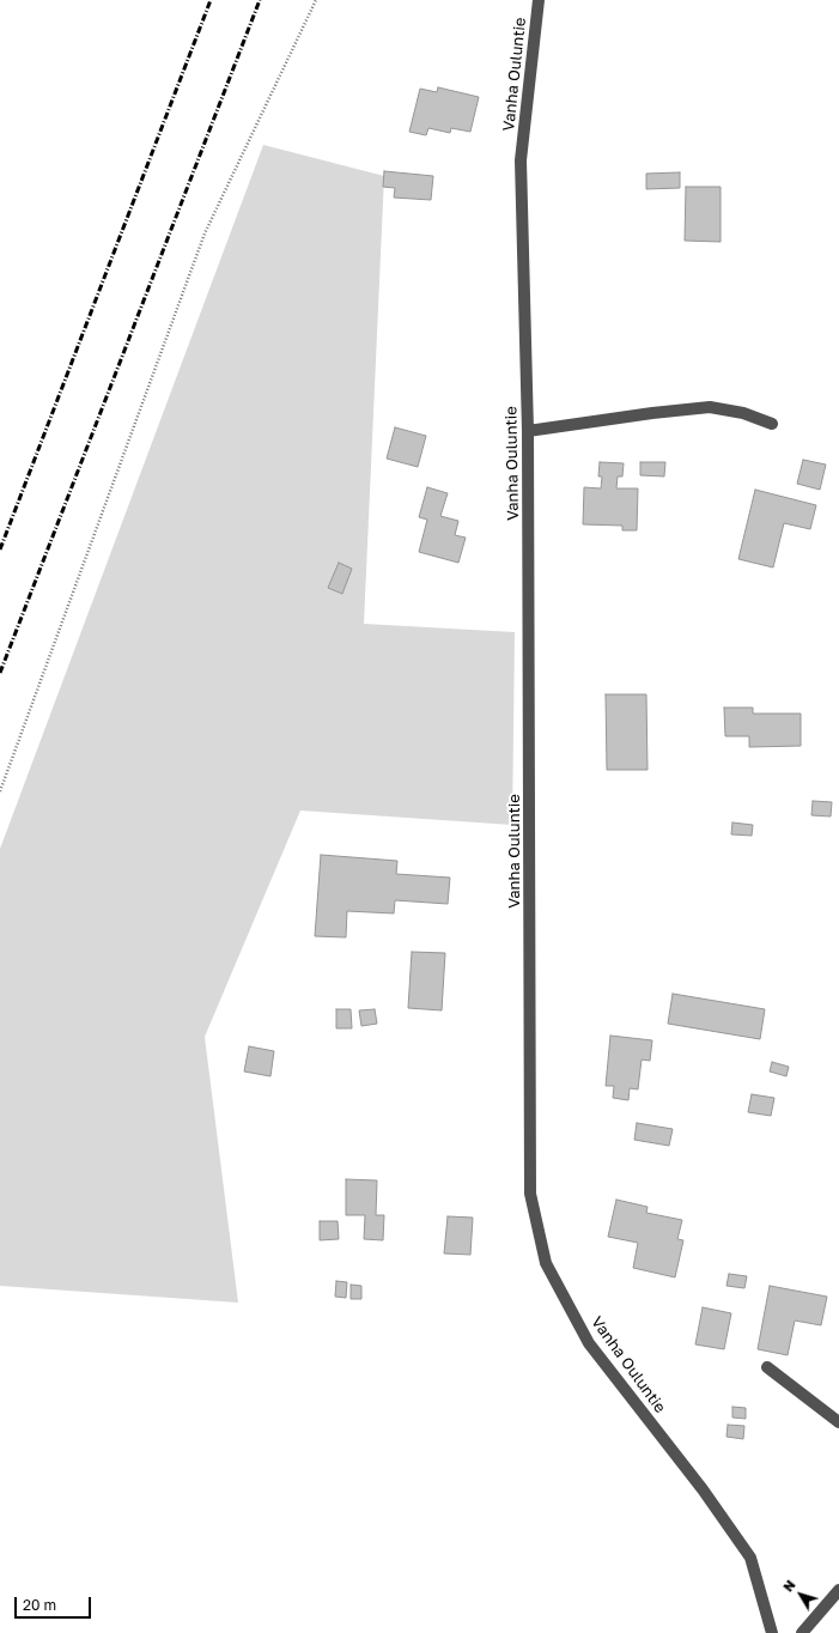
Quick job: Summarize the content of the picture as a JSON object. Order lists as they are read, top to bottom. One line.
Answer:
{"streets":{"street":["Vanha Ouluntie"]},"scale_bar":"20 m","north":"top left"}
